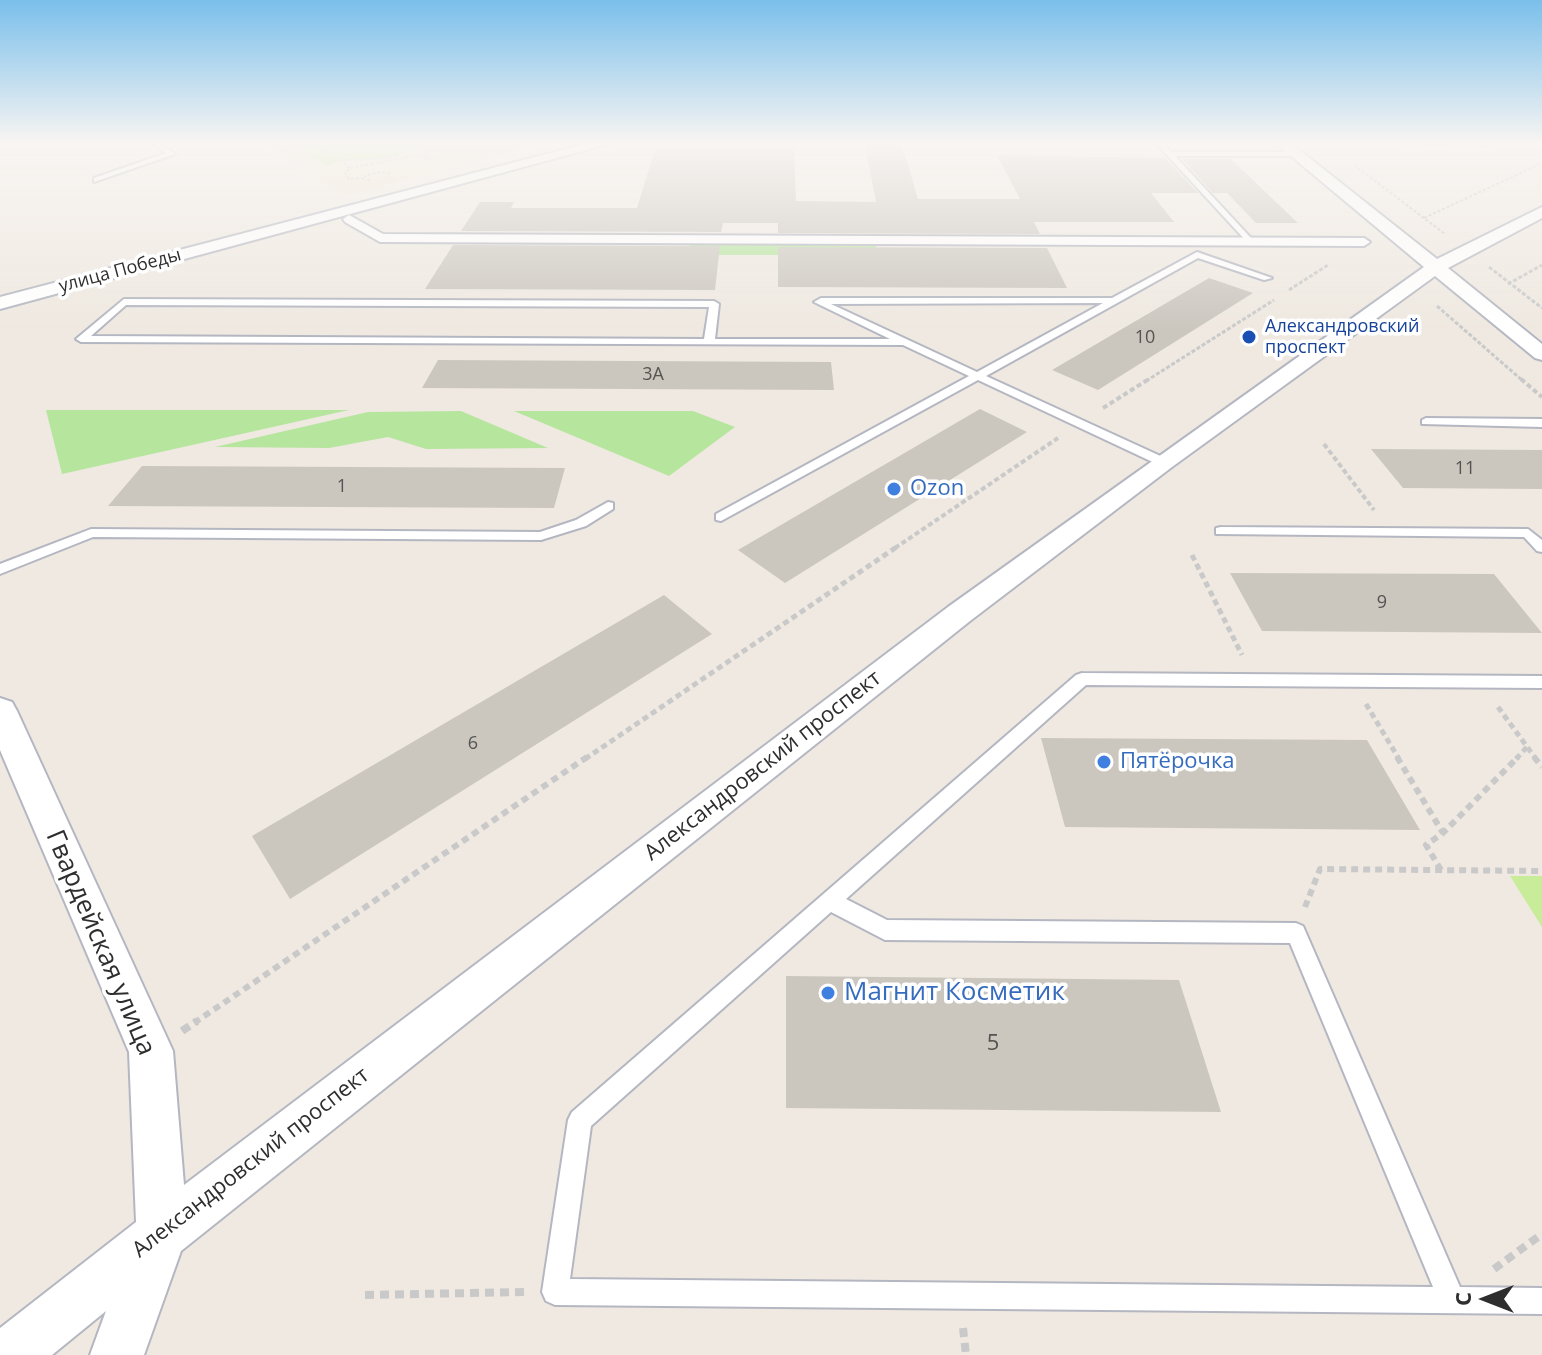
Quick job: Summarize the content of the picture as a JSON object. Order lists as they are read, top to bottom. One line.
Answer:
{"streets":{"street":["улица Победы","Александровский проспект","Гвардейская улица"]},"crossings":[["Александровский проспект","Гвардейская улица"]],"places":["Александровский проспект","Ozon","Пятёрочка","Магнит Косметик"],"house_numbers":["10","3А","11","1","9","6","5"],"north":"left"}
